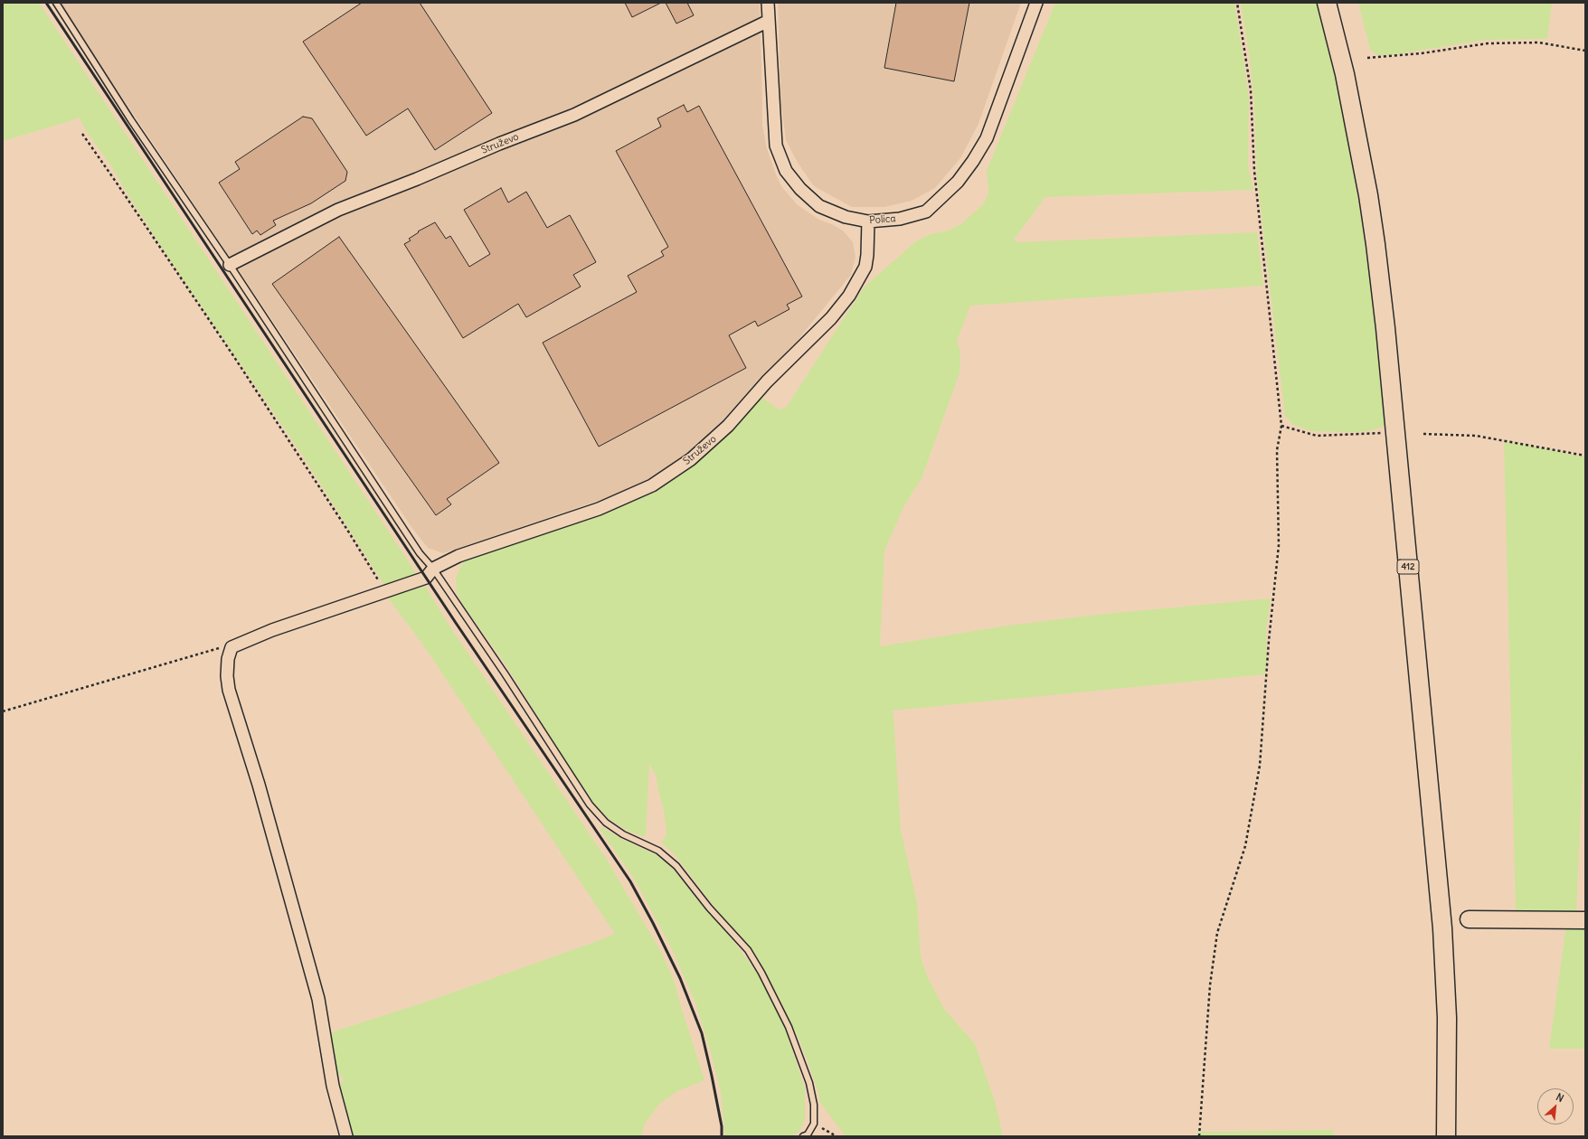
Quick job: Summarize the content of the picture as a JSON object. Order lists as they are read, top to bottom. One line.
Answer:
{"streets":{"main road":["412"],"street":["Struževo","Polica"]},"crossings":[["Struževo","Polica"]],"north":"top right"}
